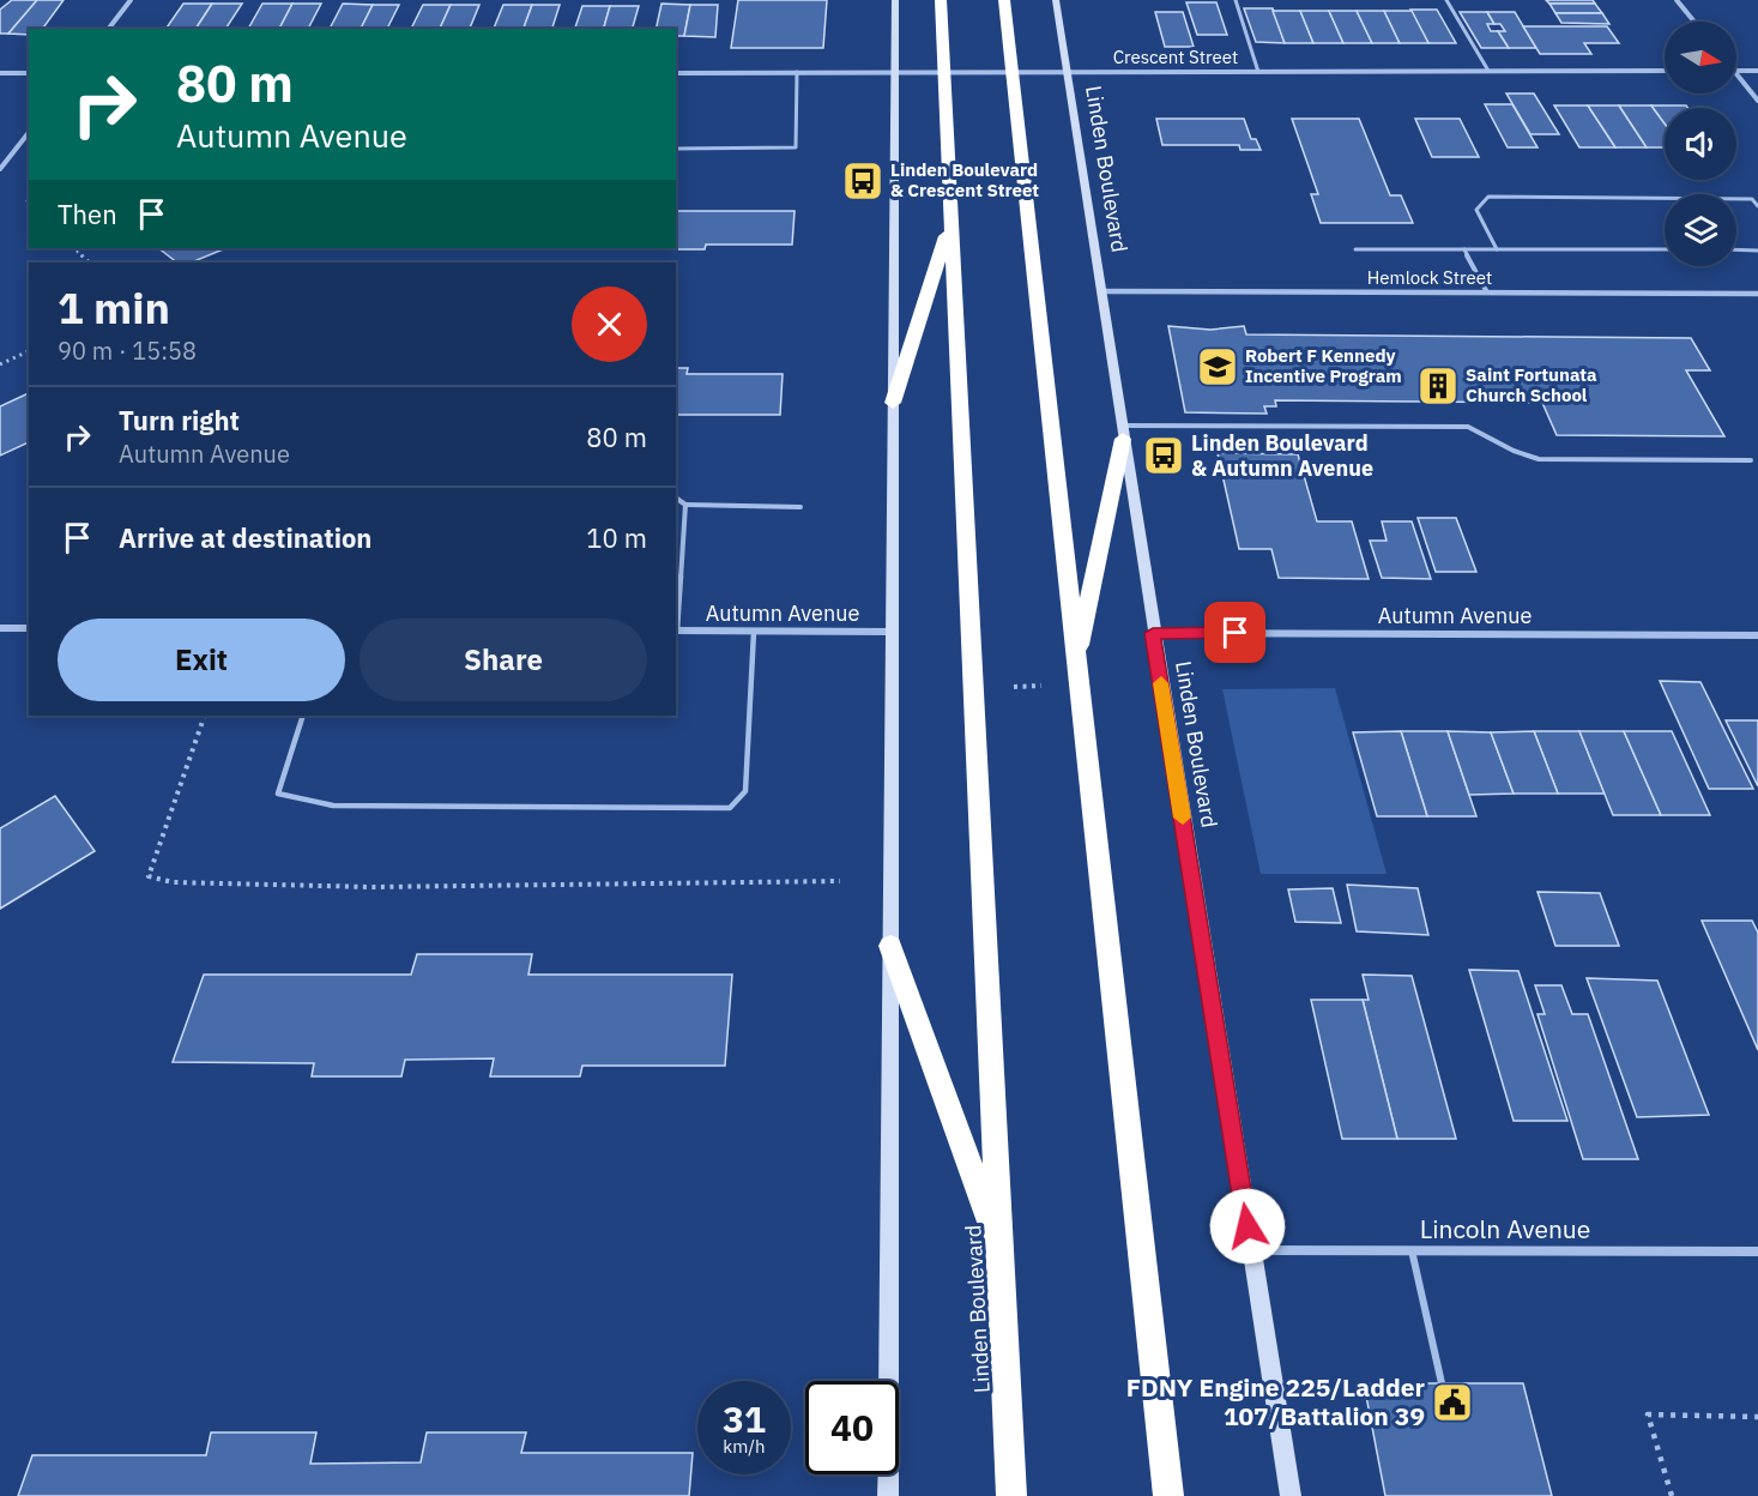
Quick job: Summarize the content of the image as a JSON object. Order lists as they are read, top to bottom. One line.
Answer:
{"streets":{"highway":["Linden Boulevard"],"street":["Crescent Street","Hemlock Street","Autumn Avenue","Lincoln Avenue"]},"crossings":[["Crescent Street","Linden Boulevard"],["Linden Boulevard","Hemlock Street"],["Linden Boulevard","Autumn Avenue"],["Linden Boulevard","Lincoln Avenue"]],"places":{"bus stop":["Linden Boulevard & Crescent Street","Linden Boulevard & Autumn Avenue"],"school or university":["Robert F Kennedy Incentive Program"],"building":["Saint Fortunata Church School"],"public building":["FDNY Engine 225/Ladder 107/Battalion 39"]},"north":"right","page":{"turn":["80 m","Autumn Avenue"],"then":"Then","heading":["1 min","90 m · 15:58"],"list":[{"name":"Turn right","note":"Autumn Avenue","value":"80 m"},{"name":"Arrive at destination","value":"10 m"}],"buttons":["Exit","Share"],"speed":"31 km/h","limit":"40"}}
